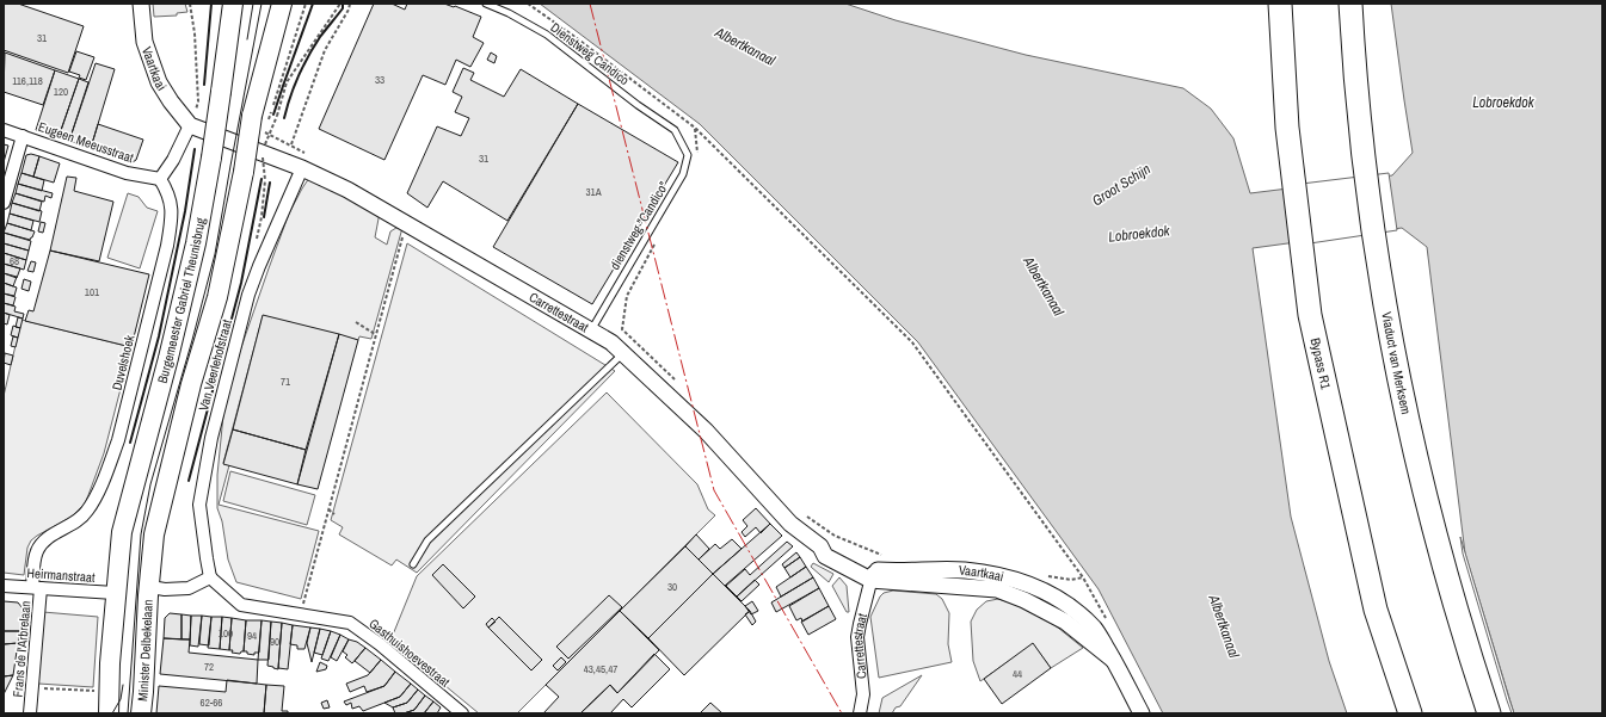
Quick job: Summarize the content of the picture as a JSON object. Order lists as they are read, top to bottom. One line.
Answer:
{"streets":{"highway":["Bypass R1","Viaduct van Merksem"],"main road":["Burgemeester Gabriel Theunisbrug","Minister Delbekelaan"],"street":["Vaartkaai","Eugeen Meeusstraat","Carrettestraat","Duvelshoek","Van Veerlehofstraat","Heirmanstraat","Frans de l'Arbrelaan","Gasthuishoevestraat"],"lane":["Dienstweg Candico","dienstweg \"Candico\""]},"crossings":[["Dienstweg Candico","dienstweg \"Candico\""],["Vaartkaai","Carrettestraat"],["Eugeen Meeusstraat","Duvelshoek"],["dienstweg \"Candico\"","Carrettestraat"],["Burgemeester Gabriel Theunisbrug","Heirmanstraat"],["Carrettestraat","Van Veerlehofstraat"],["Duvelshoek","Heirmanstraat"],["Duvelshoek","Frans de l'Arbrelaan"],["Van Veerlehofstraat","Gasthuishoevestraat"],["Heirmanstraat","Frans de l'Arbrelaan"]],"water":["Albertkanaal","Lobroekdok","Groot Schijn"],"house_numbers":["31","33","116,118","120","31","31A","68","101","71","30","100","94","90","72","43,45,47","44","62-66"]}
